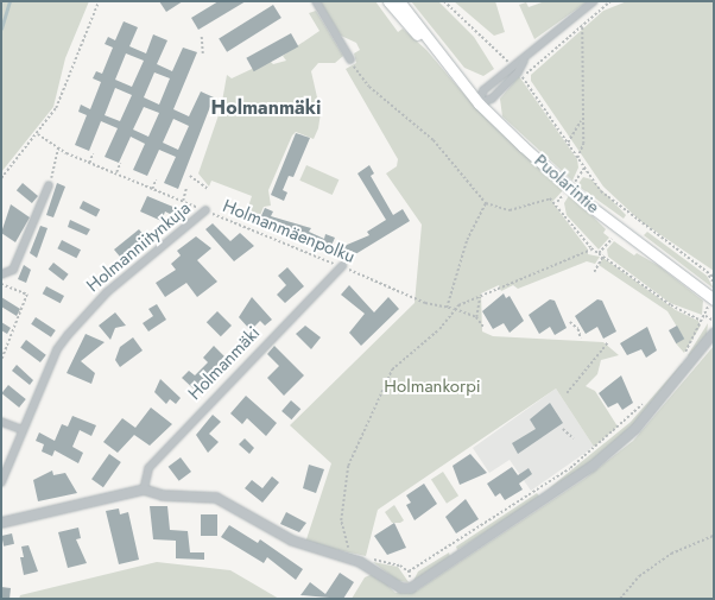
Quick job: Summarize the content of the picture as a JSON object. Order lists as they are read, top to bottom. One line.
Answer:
{"streets":{"main road":["Puolarintie"],"street":["Holmanniitynkuja","Holmanmäki"],"path":["Holmanmäenpolku"]},"crossings":[["Holmanmäenpolku","Holmanniitynkuja"],["Holmanmäenpolku","Holmanmäki"]],"districts":["Holmanmäki"],"parks":["Holmankorpi"]}
